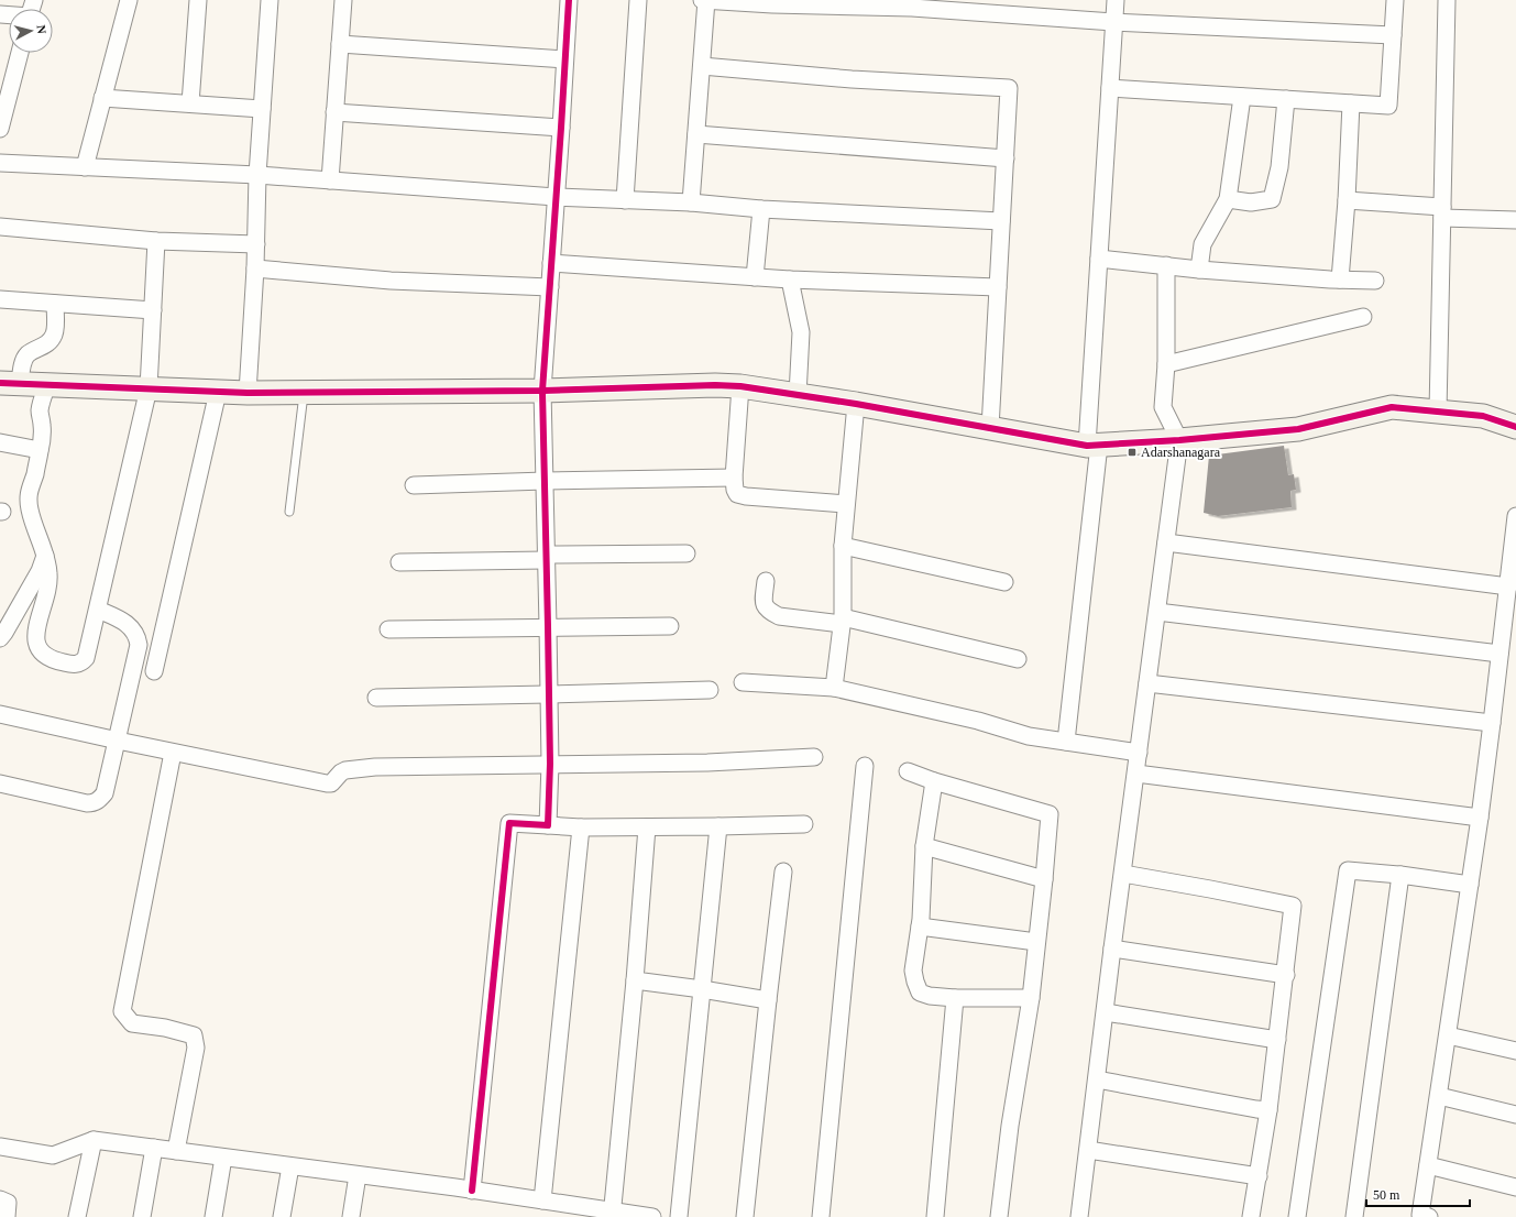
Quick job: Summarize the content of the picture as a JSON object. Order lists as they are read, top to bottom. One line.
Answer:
{"places":{"transit":["Adarshanagara"]},"scale_bar":"50 m","north":"right"}
